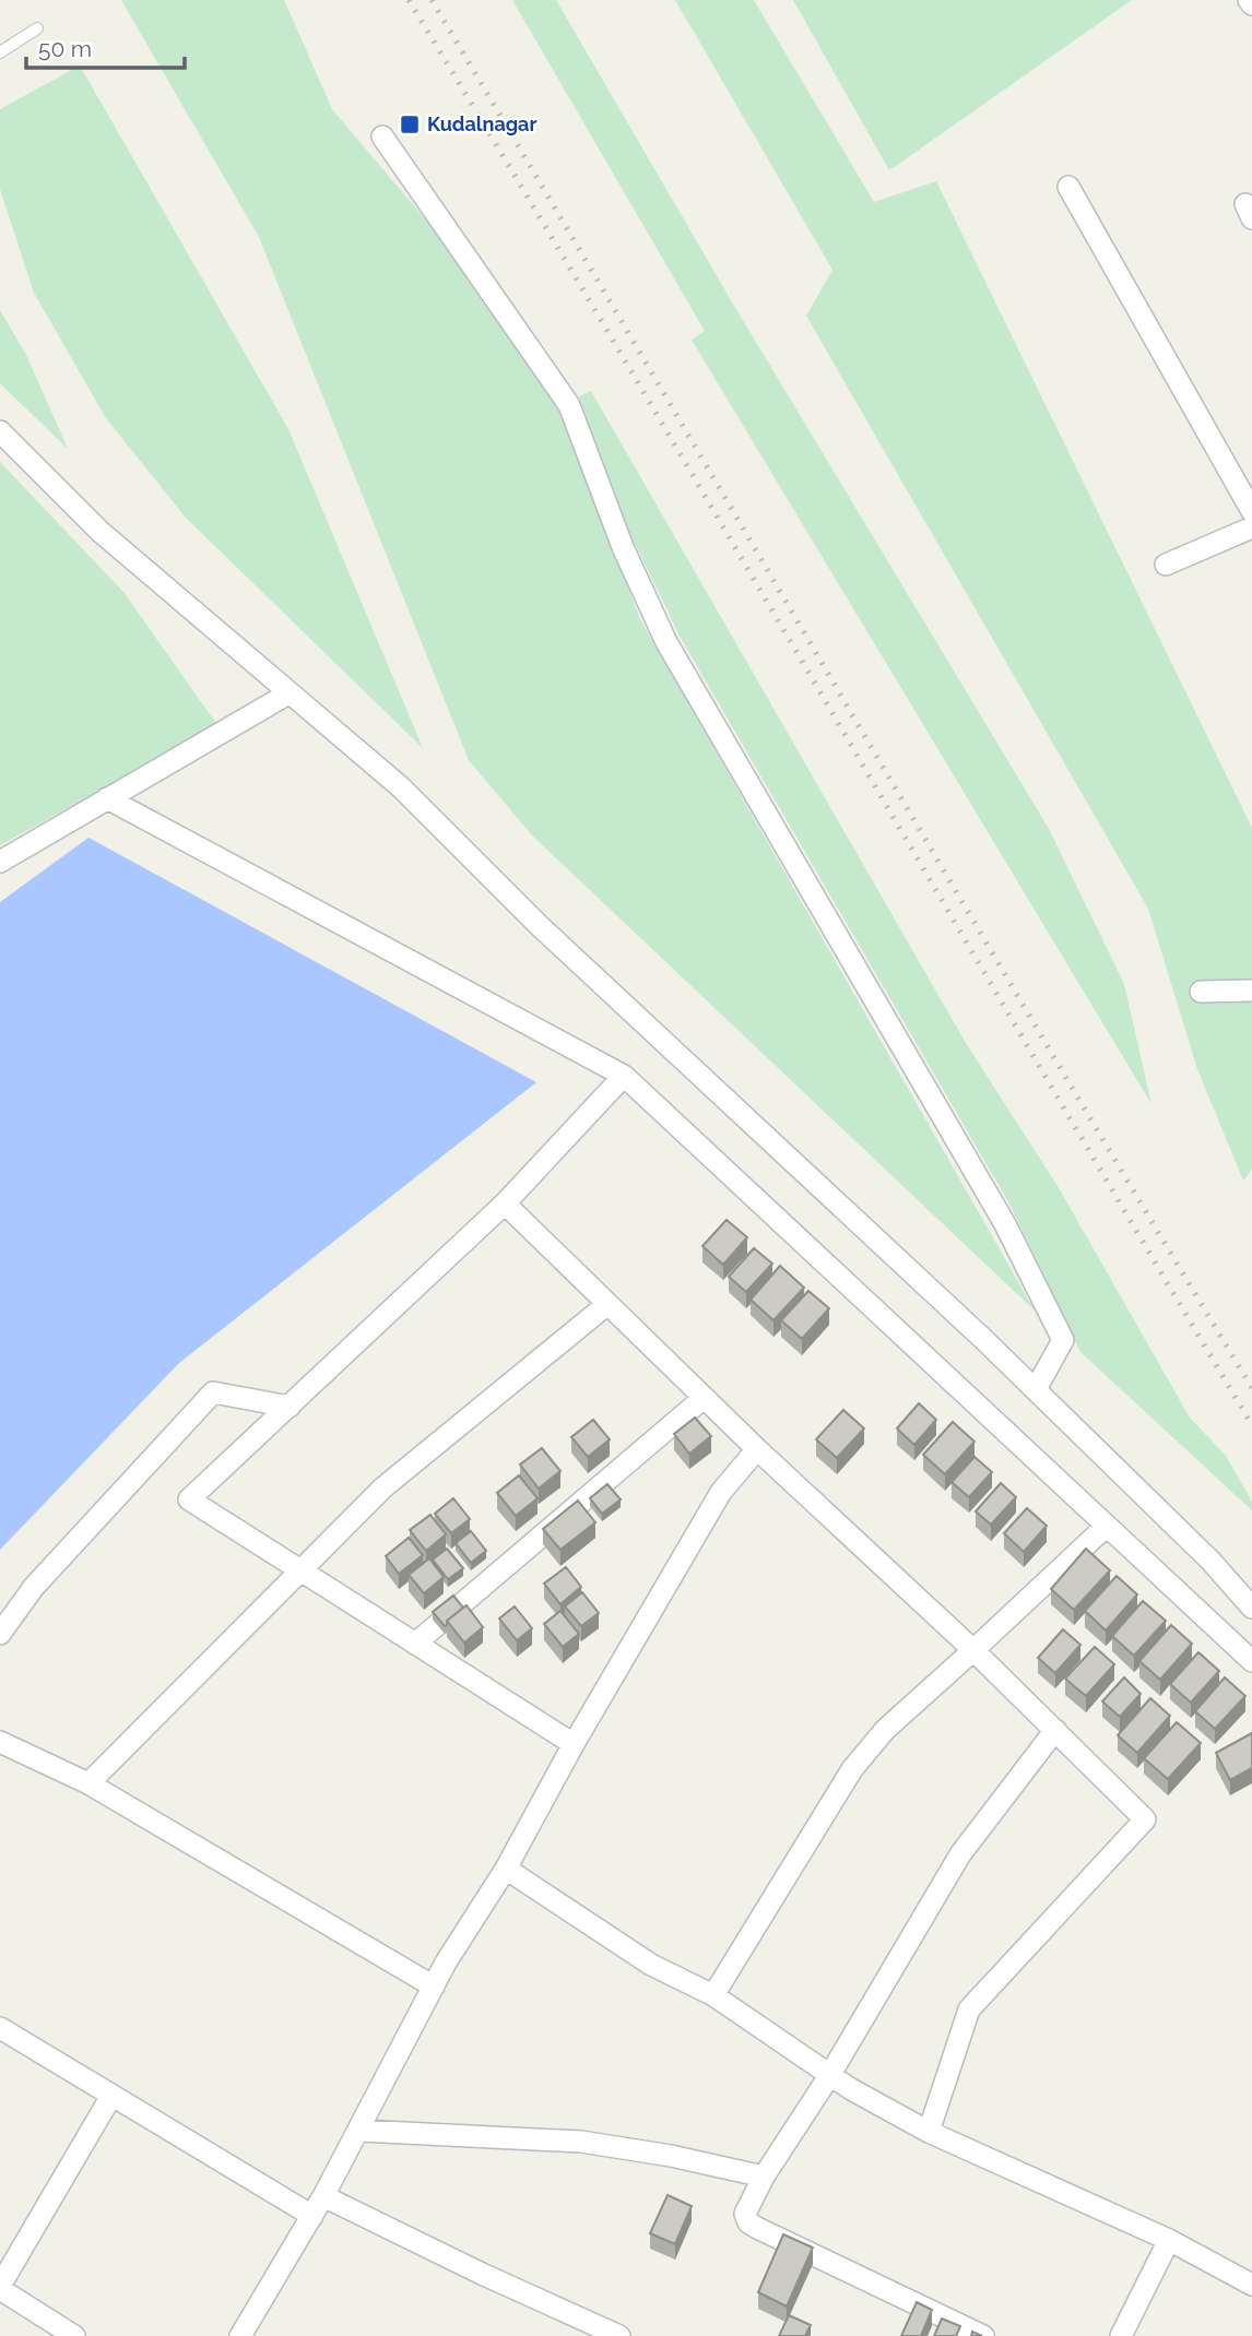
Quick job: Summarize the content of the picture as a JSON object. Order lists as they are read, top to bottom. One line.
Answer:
{"places":{"transit":["Kudalnagar"]},"scale_bar":"50 m"}
